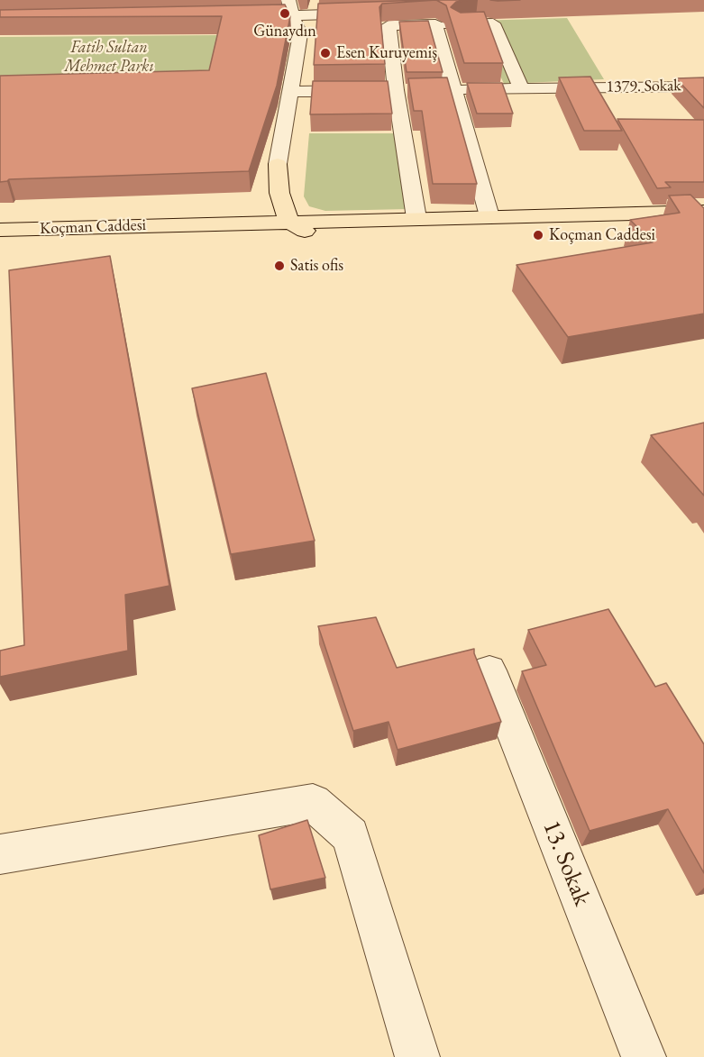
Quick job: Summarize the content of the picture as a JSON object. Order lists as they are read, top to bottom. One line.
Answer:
{"streets":{"main road":["Koçman Caddesi"],"street":["1379. Sokak","13. Sokak"]},"parks":["Fatih Sultan Mehmet Parkı"],"places":["Günaydın","Esen Kuruyemiş","Koçman Caddesi","Satis ofis"]}
